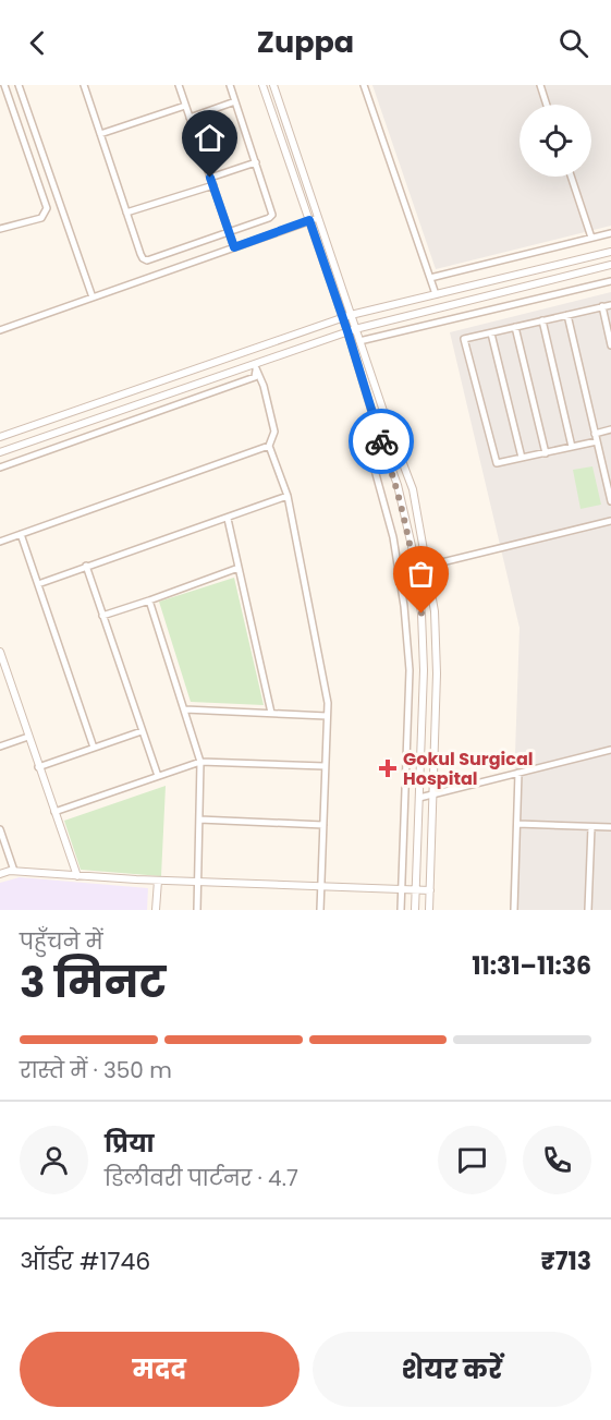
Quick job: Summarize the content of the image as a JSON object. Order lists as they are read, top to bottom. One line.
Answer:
{"places":{"health":["Gokul Surgical Hospital"]},"page":{"header":"Zuppa","heading":["3 मिनट","पहुँचने में","11:31–11:36"],"panel":["प्रिया","डिलीवरी पार्टनर · 4.7","ऑर्डर #1746","₹713"],"bar":"रास्ते में · 350 m","buttons":["मदद","शेयर करें"]}}
